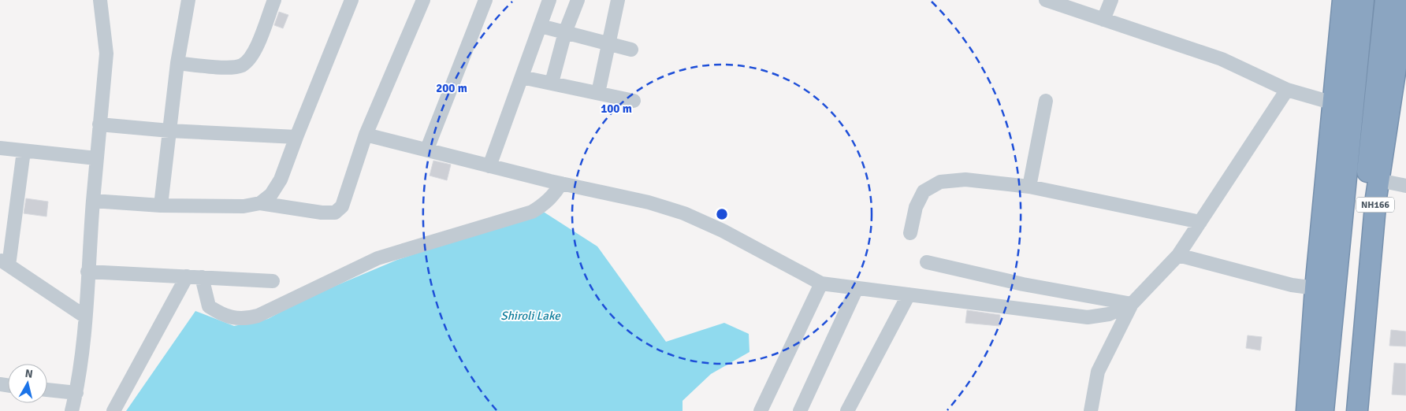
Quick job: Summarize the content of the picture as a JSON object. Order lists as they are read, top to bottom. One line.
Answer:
{"streets":{"highway":["NH166"]},"water":["Shiroli Lake"],"north":"top","rings":["200 m","100 m"]}
